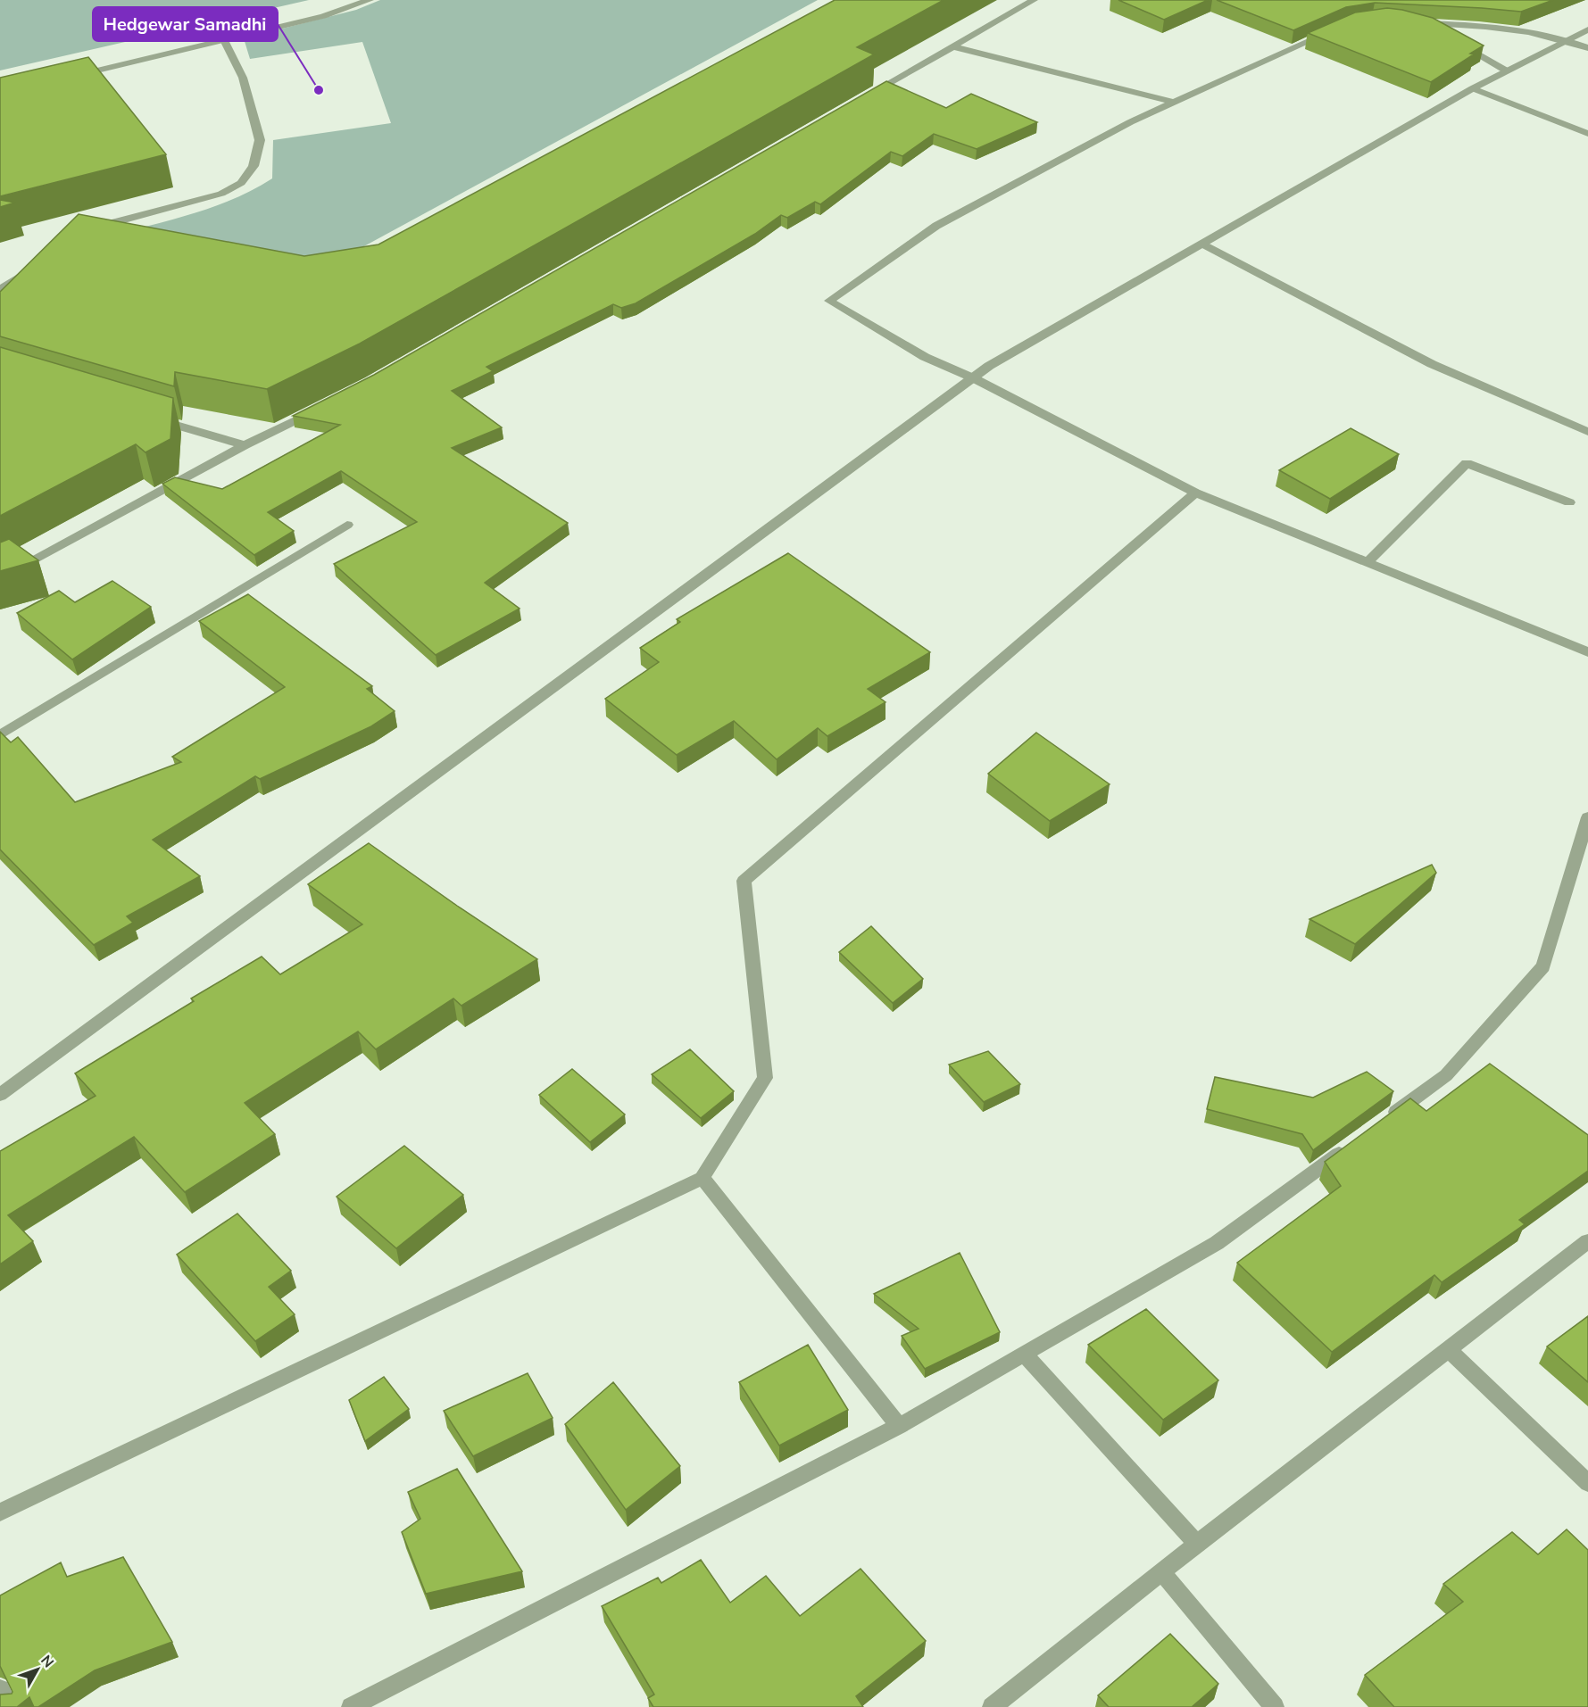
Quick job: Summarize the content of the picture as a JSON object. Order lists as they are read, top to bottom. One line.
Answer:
{"places":["Hedgewar Samadhi"],"north":"top right"}
